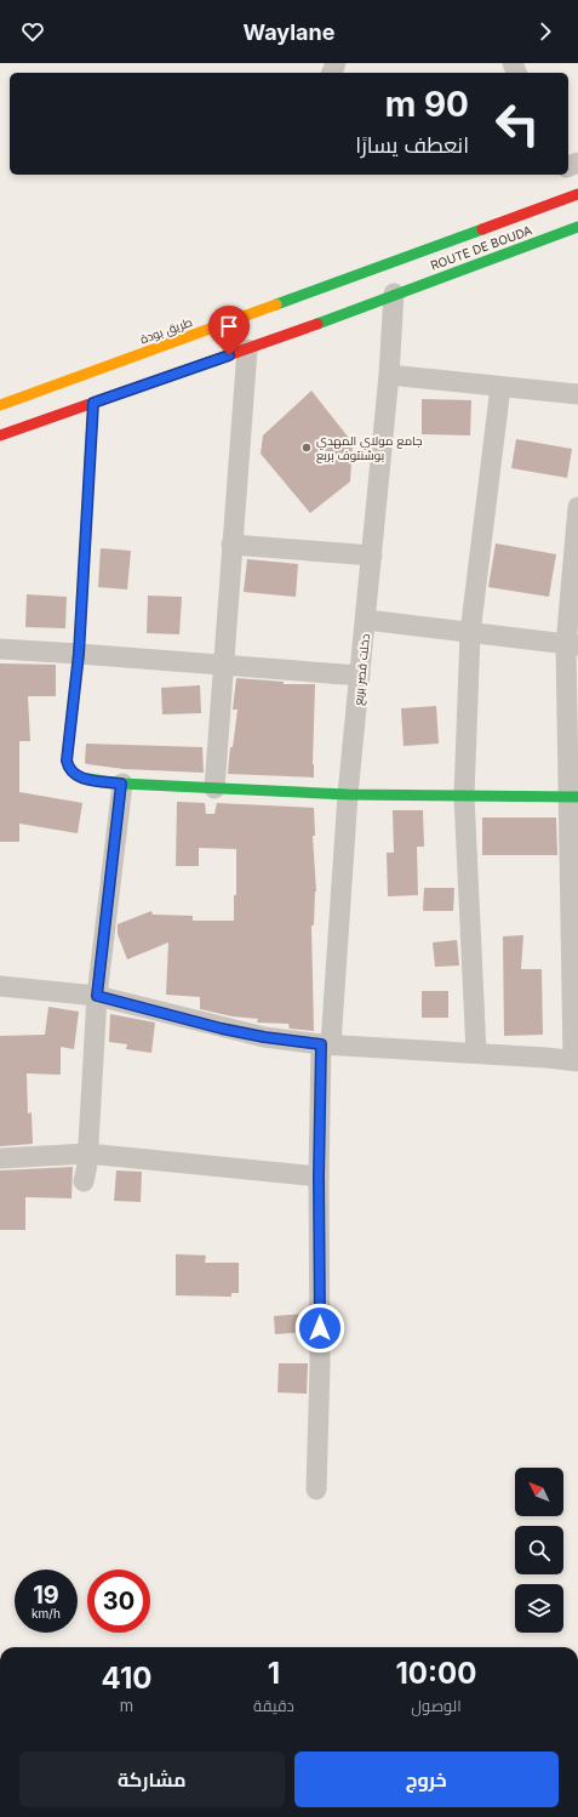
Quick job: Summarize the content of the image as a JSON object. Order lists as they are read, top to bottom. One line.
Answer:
{"streets":{"main road":["ROUTE DE BOUDA","طريق بودة"],"street":["دخلت قصر بربع"]},"crossings":[["ROUTE DE BOUDA","طريق بودة"],["ROUTE DE BOUDA","دخلت قصر بربع"]],"places":["جامع مولاي المهدي بوشنتوف بربع"],"north":"top left","page":{"header":"Waylane","turn":["90 m","انعطف يسارًا"],"speed":"19 km/h","limit":"30","eta":["10:00","الوصول","1","دقيقة","410","m"],"buttons":["خروج","مشاركة"]}}
